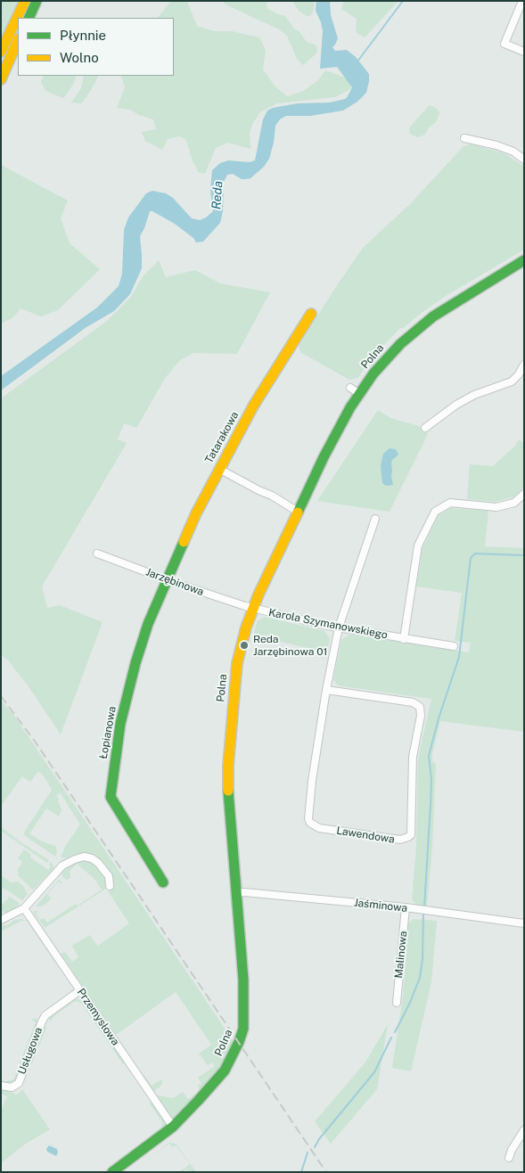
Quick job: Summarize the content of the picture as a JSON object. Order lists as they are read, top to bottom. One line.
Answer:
{"streets":{"street":["Polna","Tatarakowa","Jarzębinowa","Karola Szymanowskiego","Łopianowa","Lawendowa","Jaśminowa","Malinowa","Przemysłowa","Usługowa"]},"crossings":[["Polna","Jarzębinowa"],["Polna","Karola Szymanowskiego"],["Polna","Jaśminowa"],["Polna","Przemysłowa"],["Tatarakowa","Jarzębinowa"],["Tatarakowa","Łopianowa"],["Jarzębinowa","Karola Szymanowskiego"],["Jarzębinowa","Łopianowa"],["Karola Szymanowskiego","Lawendowa"],["Jaśminowa","Malinowa"],["Przemysłowa","Usługowa"]],"water":["Reda"],"places":["Reda Jarzębinowa 01"],"legend":["Płynnie","Wolno"]}
